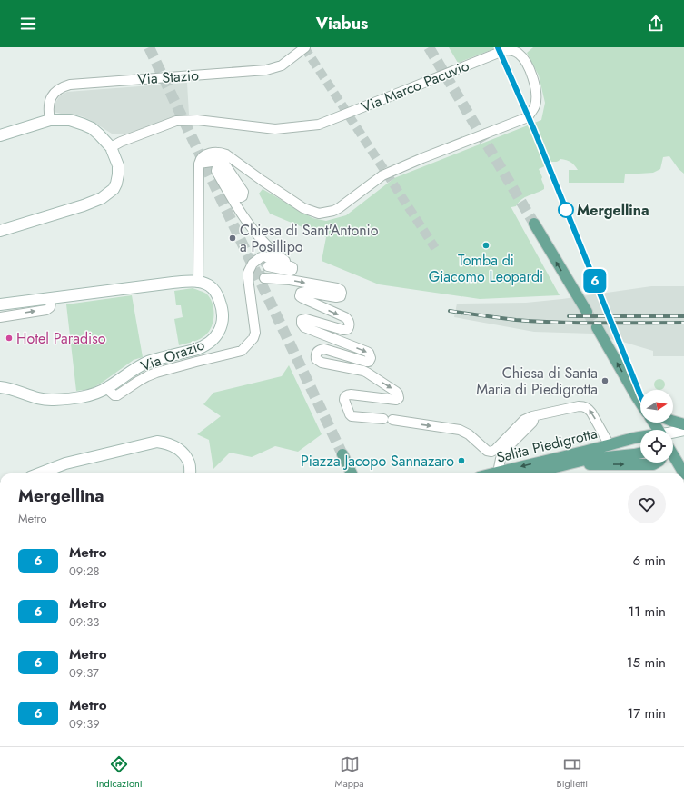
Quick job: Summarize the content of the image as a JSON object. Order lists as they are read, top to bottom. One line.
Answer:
{"streets":{"main road":["Salita Piedigrotta"],"street":["Via Stazio","Via Marco Pacuvio","Via Orazio"]},"places":["Mergellina","Chiesa di Sant'Antonio a Posillipo","Tomba di Giacomo Leopardi","Hotel Paradiso","Chiesa di Santa Maria di Piedigrotta","Piazza Jacopo Sannazaro"],"lines":["metro line 6"],"north":"right","page":{"header":"Viabus","on_map":"6","heading":["Mergellina","Metro"],"list":[{"mark":"6","name":"Metro","note":"09:28","value":"6 min"},{"mark":"6","name":"Metro","note":"09:33","value":"11 min"},{"mark":"6","name":"Metro","note":"09:37","value":"15 min"},{"mark":"6","name":"Metro","note":"09:39","value":"17 min"}],"tabs":["Indicazioni","Mappa","Biglietti"]}}
